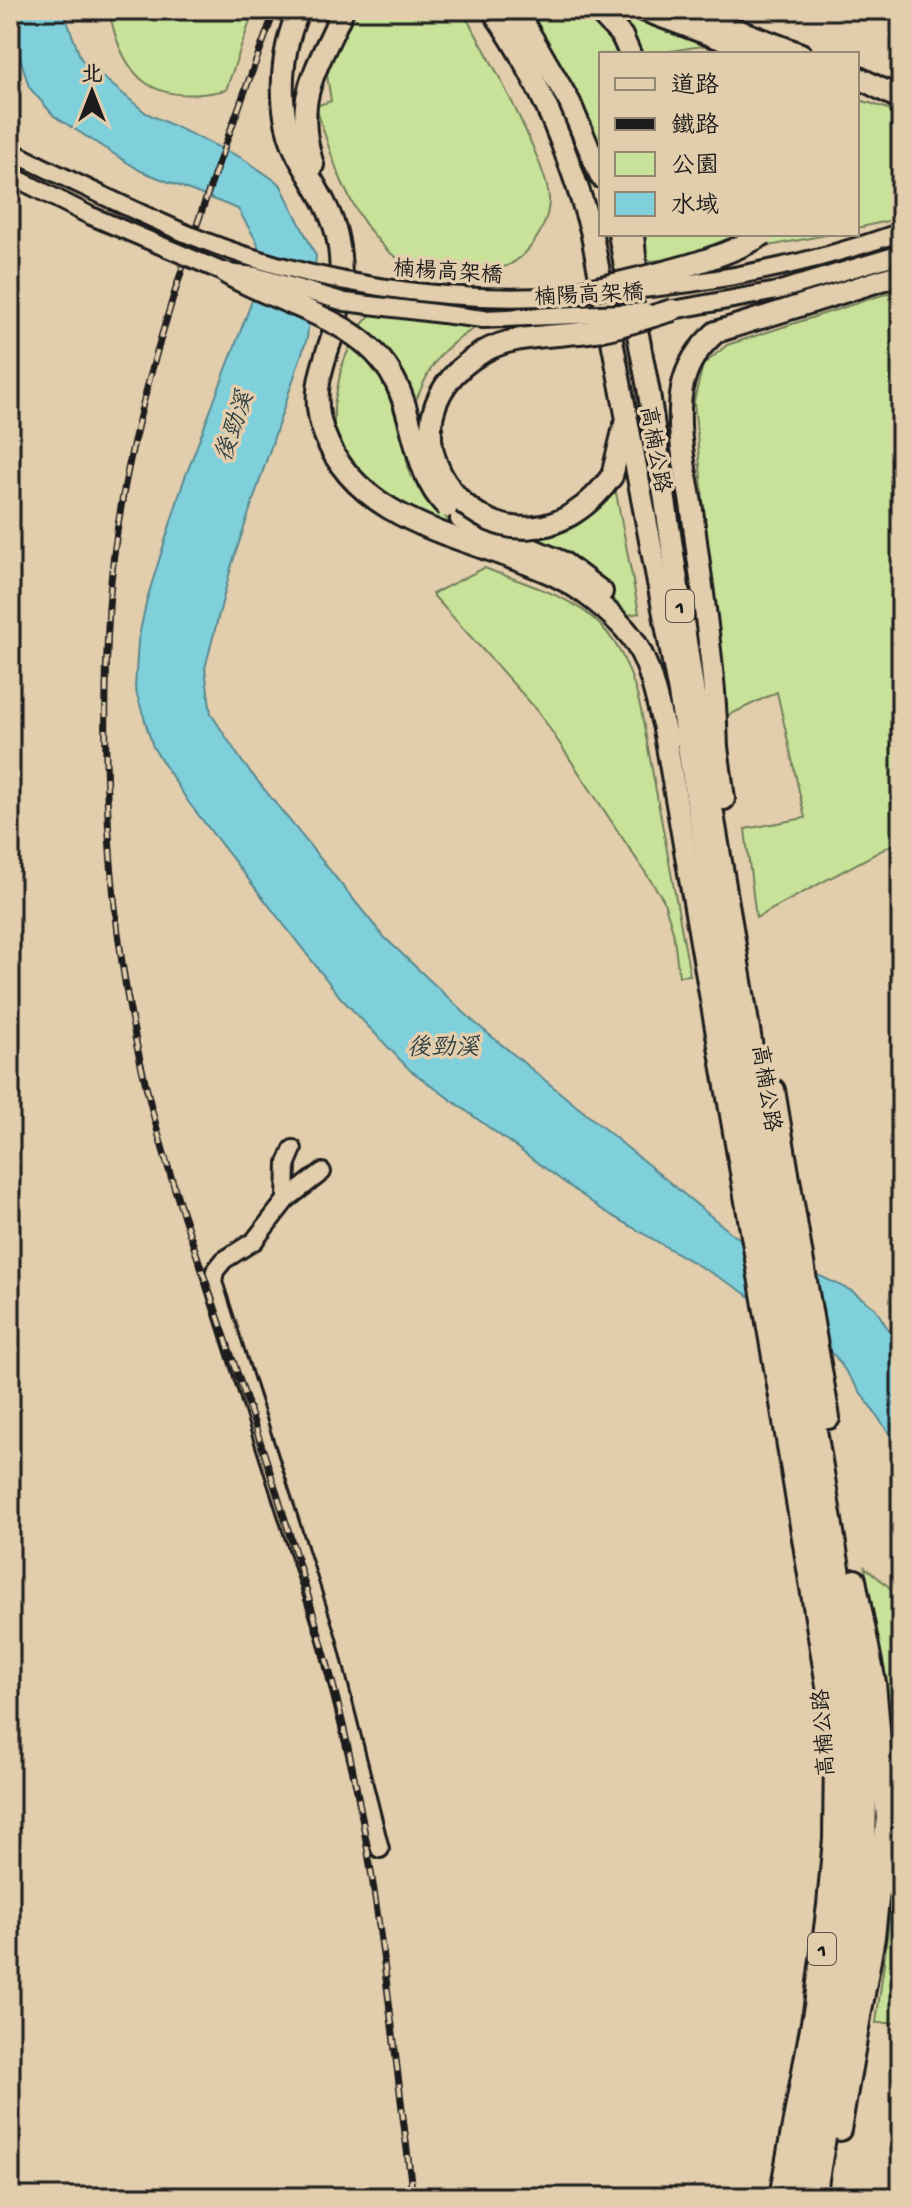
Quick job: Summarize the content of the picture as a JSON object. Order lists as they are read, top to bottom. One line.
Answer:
{"streets":{"main road":["高楠公路","1"],"street":["楠楊高架橋","楠陽高架橋"]},"water":["後勁溪"],"legend":["道路","鐵路","公園","水域"],"north":"top"}
